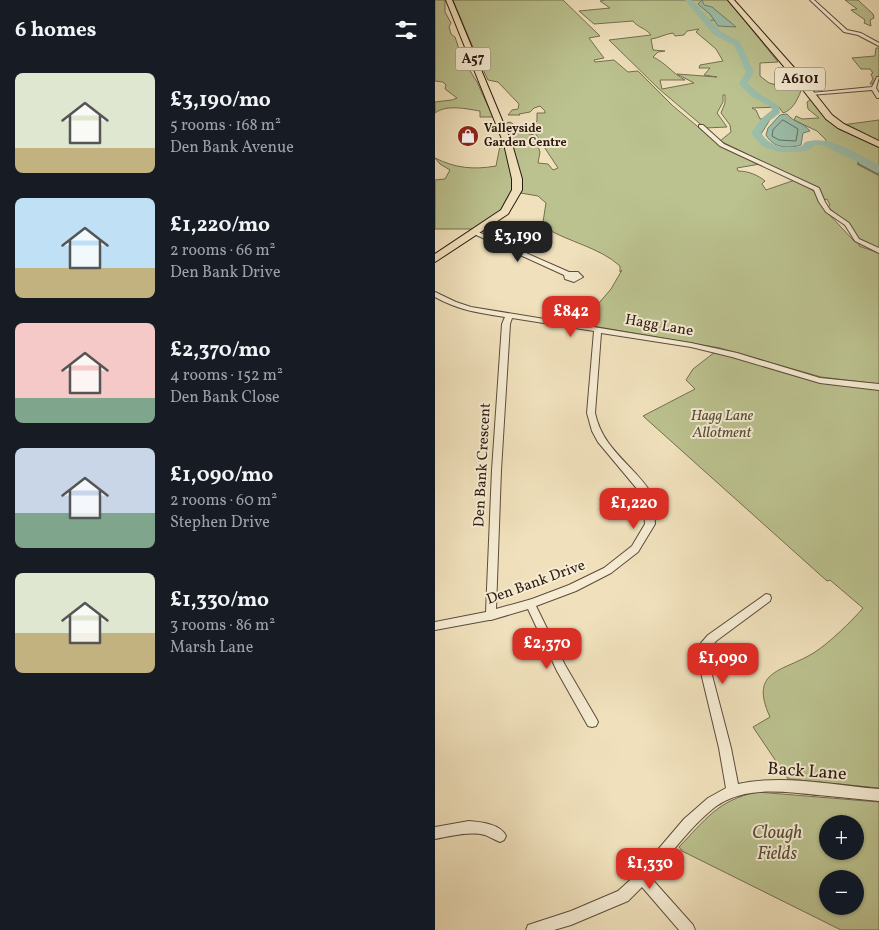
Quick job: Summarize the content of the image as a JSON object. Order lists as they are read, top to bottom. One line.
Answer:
{"streets":{"main road":["A57","A6101"],"street":["Hagg Lane","Den Bank Crescent","Den Bank Drive","Back Lane"]},"crossings":[["Hagg Lane","Den Bank Crescent"],["Hagg Lane","Den Bank Drive"],["Den Bank Crescent","Den Bank Drive"]],"parks":["Hagg Lane Allotment","Clough Fields"],"places":{"shop":["Valleyside Garden Centre"]},"page":{"heading":"6 homes","list":[{"name":"£3,190/mo","note":"5 rooms · 168 m² · Den Bank Avenue"},{"name":"£1,220/mo","note":"2 rooms · 66 m² · Den Bank Drive"},{"name":"£2,370/mo","note":"4 rooms · 152 m² · Den Bank Close"},{"name":"£1,090/mo","note":"2 rooms · 60 m² · Stephen Drive"},{"name":"£1,330/mo","note":"3 rooms · 86 m² · Marsh Lane"}],"price":["£3,190","£842","£1,220","£2,370","£1,090","£1,330"],"map_buttons":["+","−"]}}
